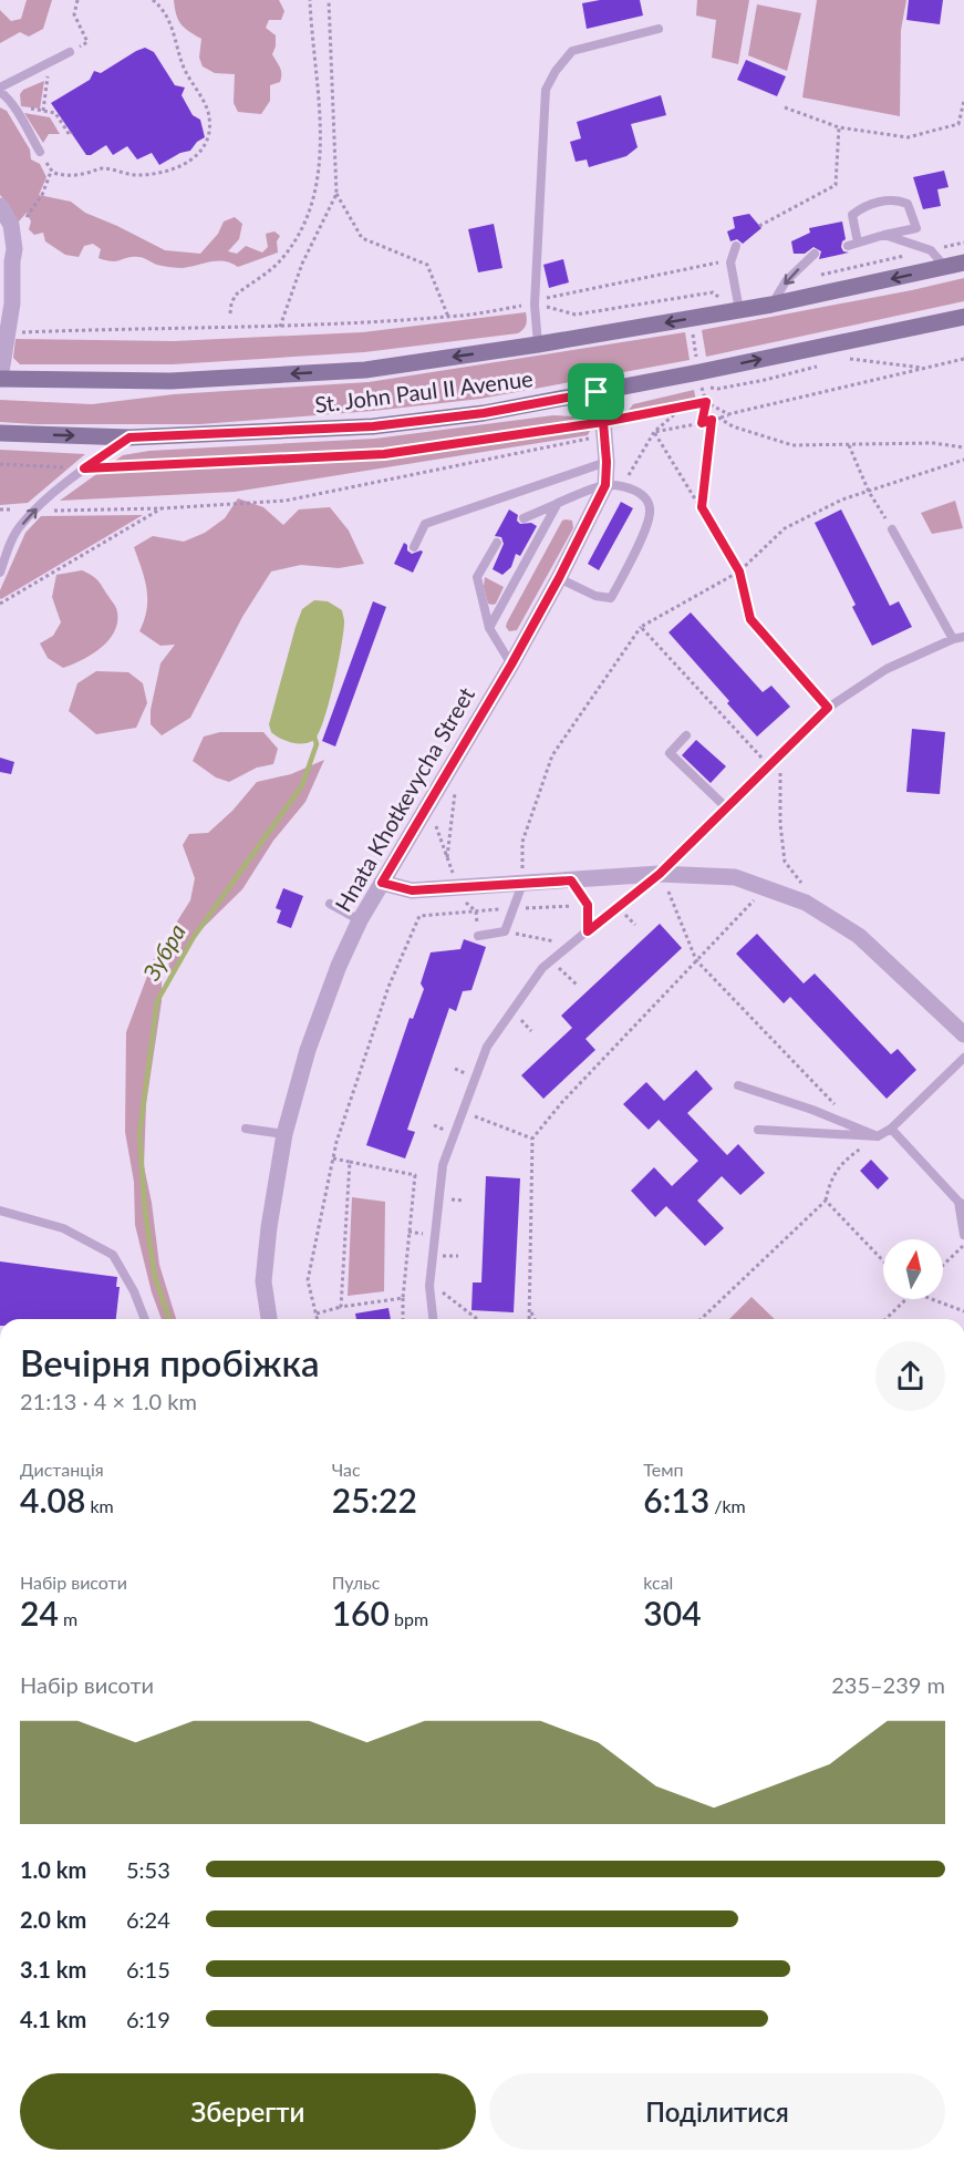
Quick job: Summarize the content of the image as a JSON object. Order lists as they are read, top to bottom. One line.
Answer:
{"streets":{"main road":["St. John Paul II Avenue"],"street":["Hnata Khotkevycha Street"]},"crossings":[["St. John Paul II Avenue","Hnata Khotkevycha Street"]],"water":["Зубра"],"north":"top","page":{"heading":["Вечірня пробіжка","21:13 · 4 × 1.0 km"],"stats":[["Дистанція","4.08 km"],["Час","25:22"],["Темп","6:13 /km"],["Набір висоти","24 m"],["Пульс","160 bpm"],["kcal","304"]],"chart":["Набір висоти","235–239 m"],"list":[{"name":"1.0 km","note":"5:53"},{"name":"2.0 km","note":"6:24"},{"name":"3.1 km","note":"6:15"},{"name":"4.1 km","note":"6:19"}],"buttons":["Зберегти","Поділитися"]}}
